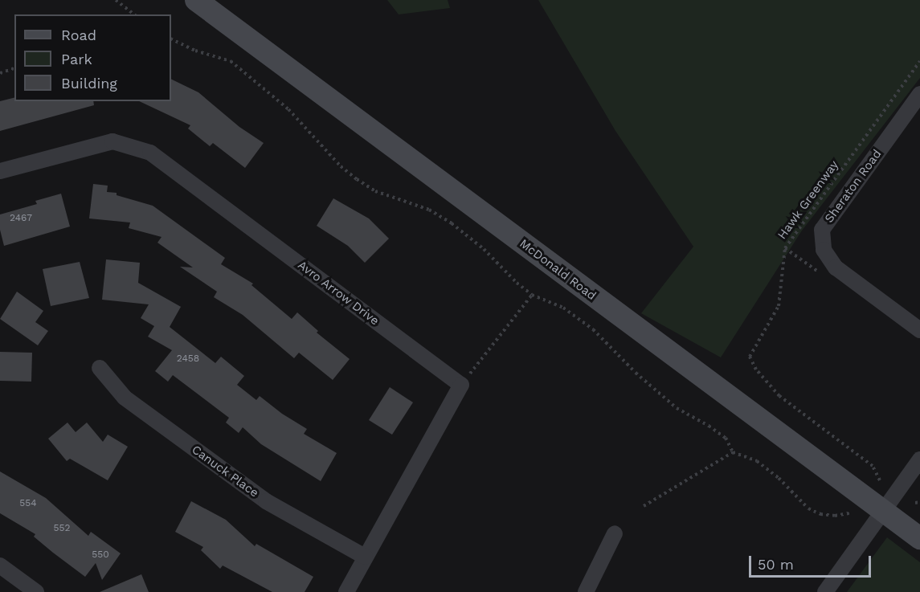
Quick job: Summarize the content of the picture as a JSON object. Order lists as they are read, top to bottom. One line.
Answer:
{"streets":{"street":["Sheraton Road","McDonald Road","Avro Arrow Drive","Canuck Place"],"path":["Hawk Greenway"]},"house_numbers":["2467","2458","554","552","550"],"legend":["Road","Park","Building"],"scale_bar":"50 m"}
